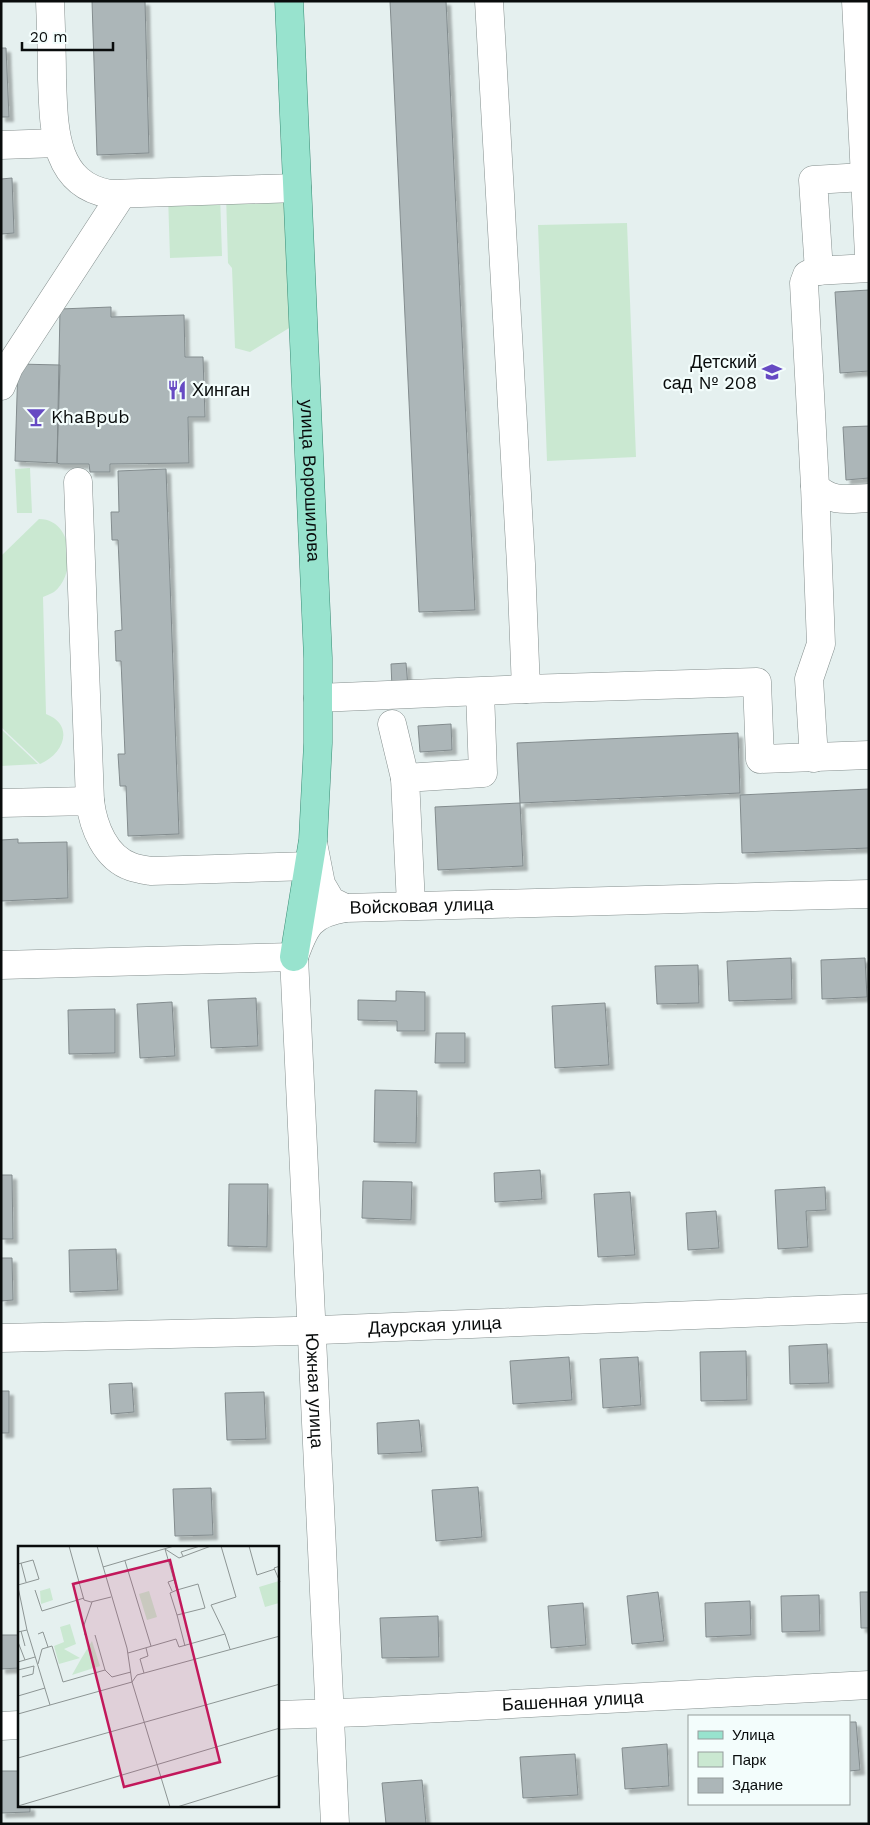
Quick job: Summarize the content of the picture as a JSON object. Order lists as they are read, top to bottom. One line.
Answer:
{"streets":{"main road":["улица Ворошилова"],"street":["Войсковая улица","Даурская улица","Южная улица","Башенная улица"]},"crossings":[["улица Ворошилова","Войсковая улица"],["улица Ворошилова","Южная улица"],["Войсковая улица","Южная улица"],["Даурская улица","Южная улица"],["Южная улица","Башенная улица"]],"places":{"school or university":["Детский сад № 208"],"restaurant":["Хинган"],"bar":["KhaBpub"]},"legend":["Улица","Парк","Здание"],"scale_bar":"20 m"}
